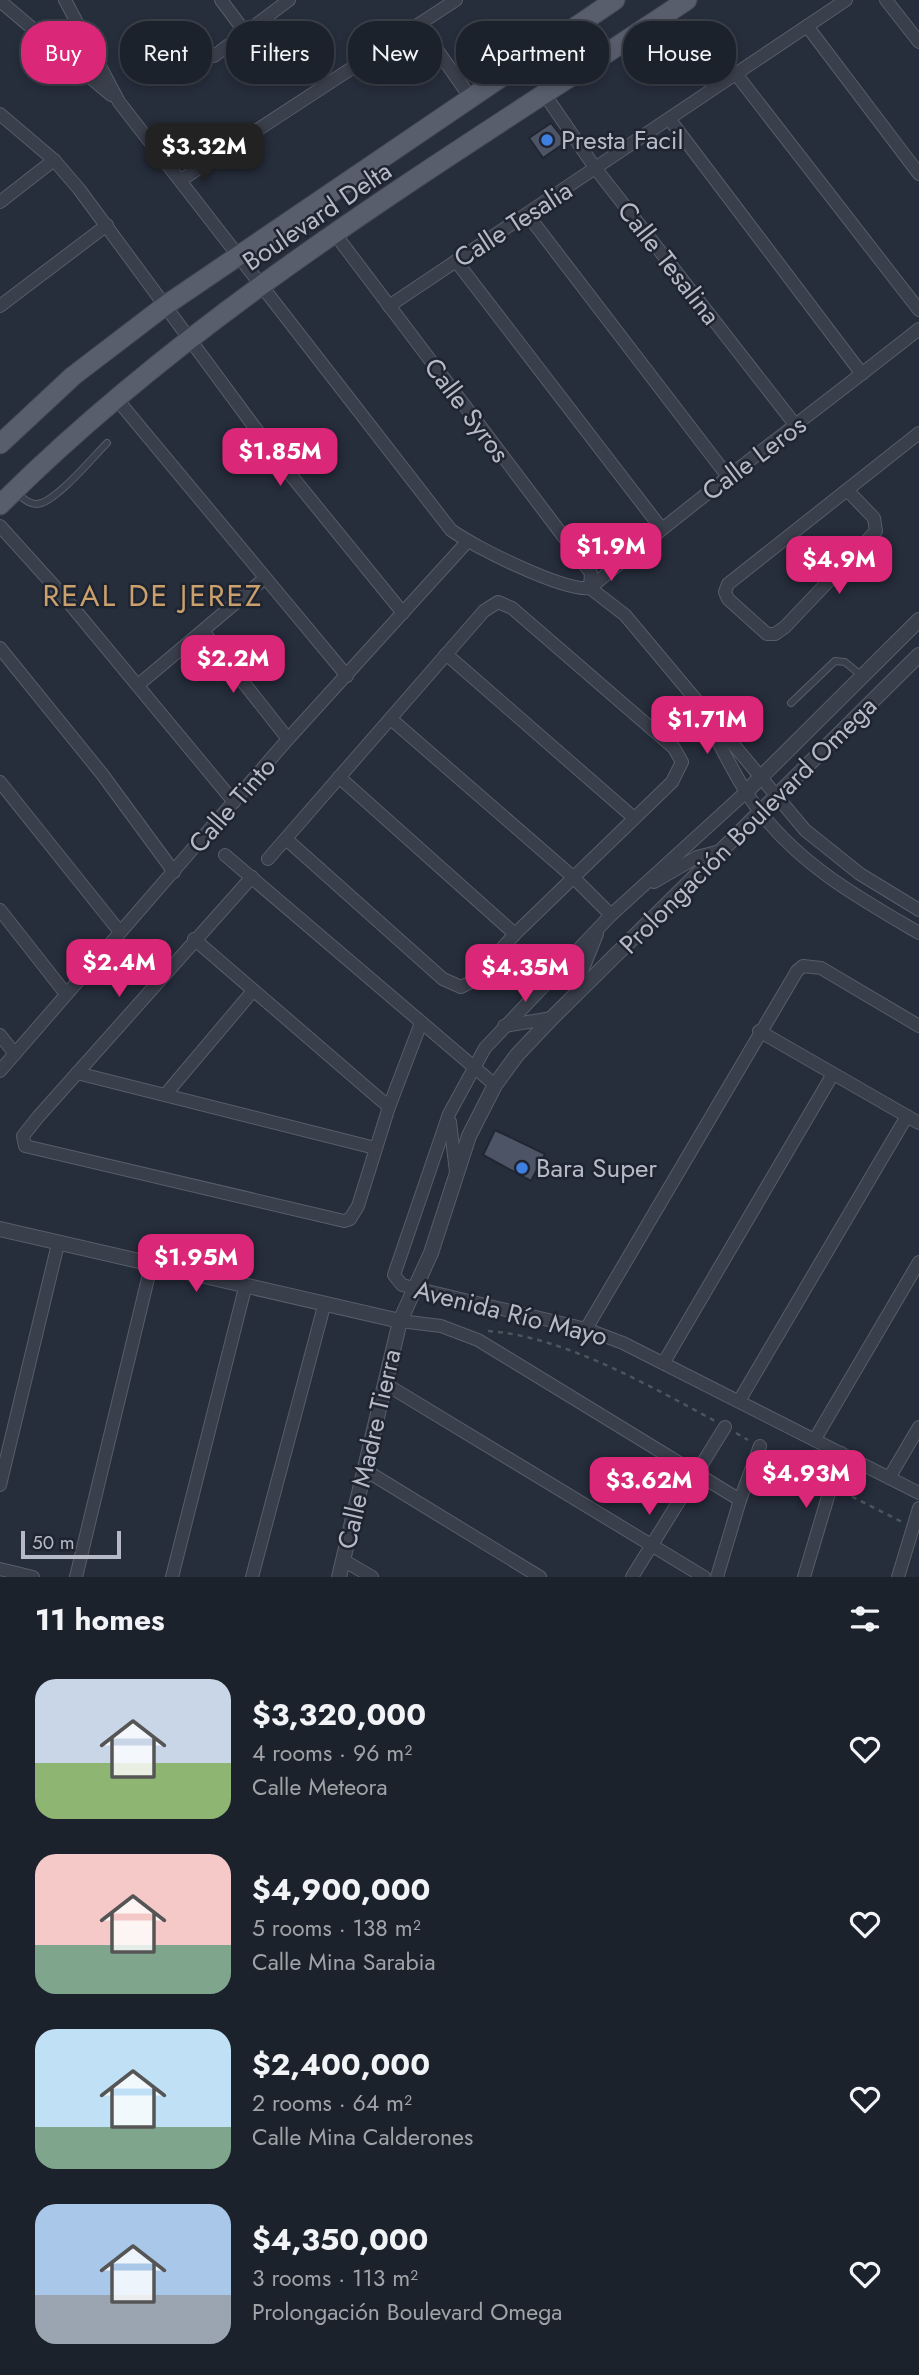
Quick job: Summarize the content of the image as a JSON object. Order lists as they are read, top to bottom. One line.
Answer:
{"streets":{"main road":["Boulevard Delta"],"street":["Calle Tesalia","Calle Tesalina","Calle Syros","Calle Leros","Calle Tinto","Prolongación Boulevard Omega","Avenida Río Mayo","Calle Madre Tierra"]},"crossings":[["Boulevard Delta","Calle Tesalina"],["Boulevard Delta","Calle Syros"],["Calle Tesalia","Calle Tesalina"],["Calle Tesalia","Calle Syros"],["Calle Tesalina","Calle Leros"],["Calle Syros","Calle Leros"],["Prolongación Boulevard Omega","Avenida Río Mayo"],["Prolongación Boulevard Omega","Calle Madre Tierra"],["Avenida Río Mayo","Calle Madre Tierra"]],"districts":["REAL DE JEREZ"],"places":["Presta Facil","Bara Super"],"scale_bar":"50 m","page":{"chip":["Buy","Rent","Filters","New","Apartment","House"],"price":["$3.32M","$1.85M","$1.9M","$4.9M","$2.2M","$1.71M","$2.4M","$4.35M","$1.95M","$4.93M","$3.62M"],"scale":"50 m","heading":"11 homes","list":[{"name":"$3,320,000","note":"4 rooms · 96 m² · Calle Meteora"},{"name":"$4,900,000","note":"5 rooms · 138 m² · Calle Mina Sarabia"},{"name":"$2,400,000","note":"2 rooms · 64 m² · Calle Mina Calderones"},{"name":"$4,350,000","note":"3 rooms · 113 m² · Prolongación Boulevard Omega"}]}}
